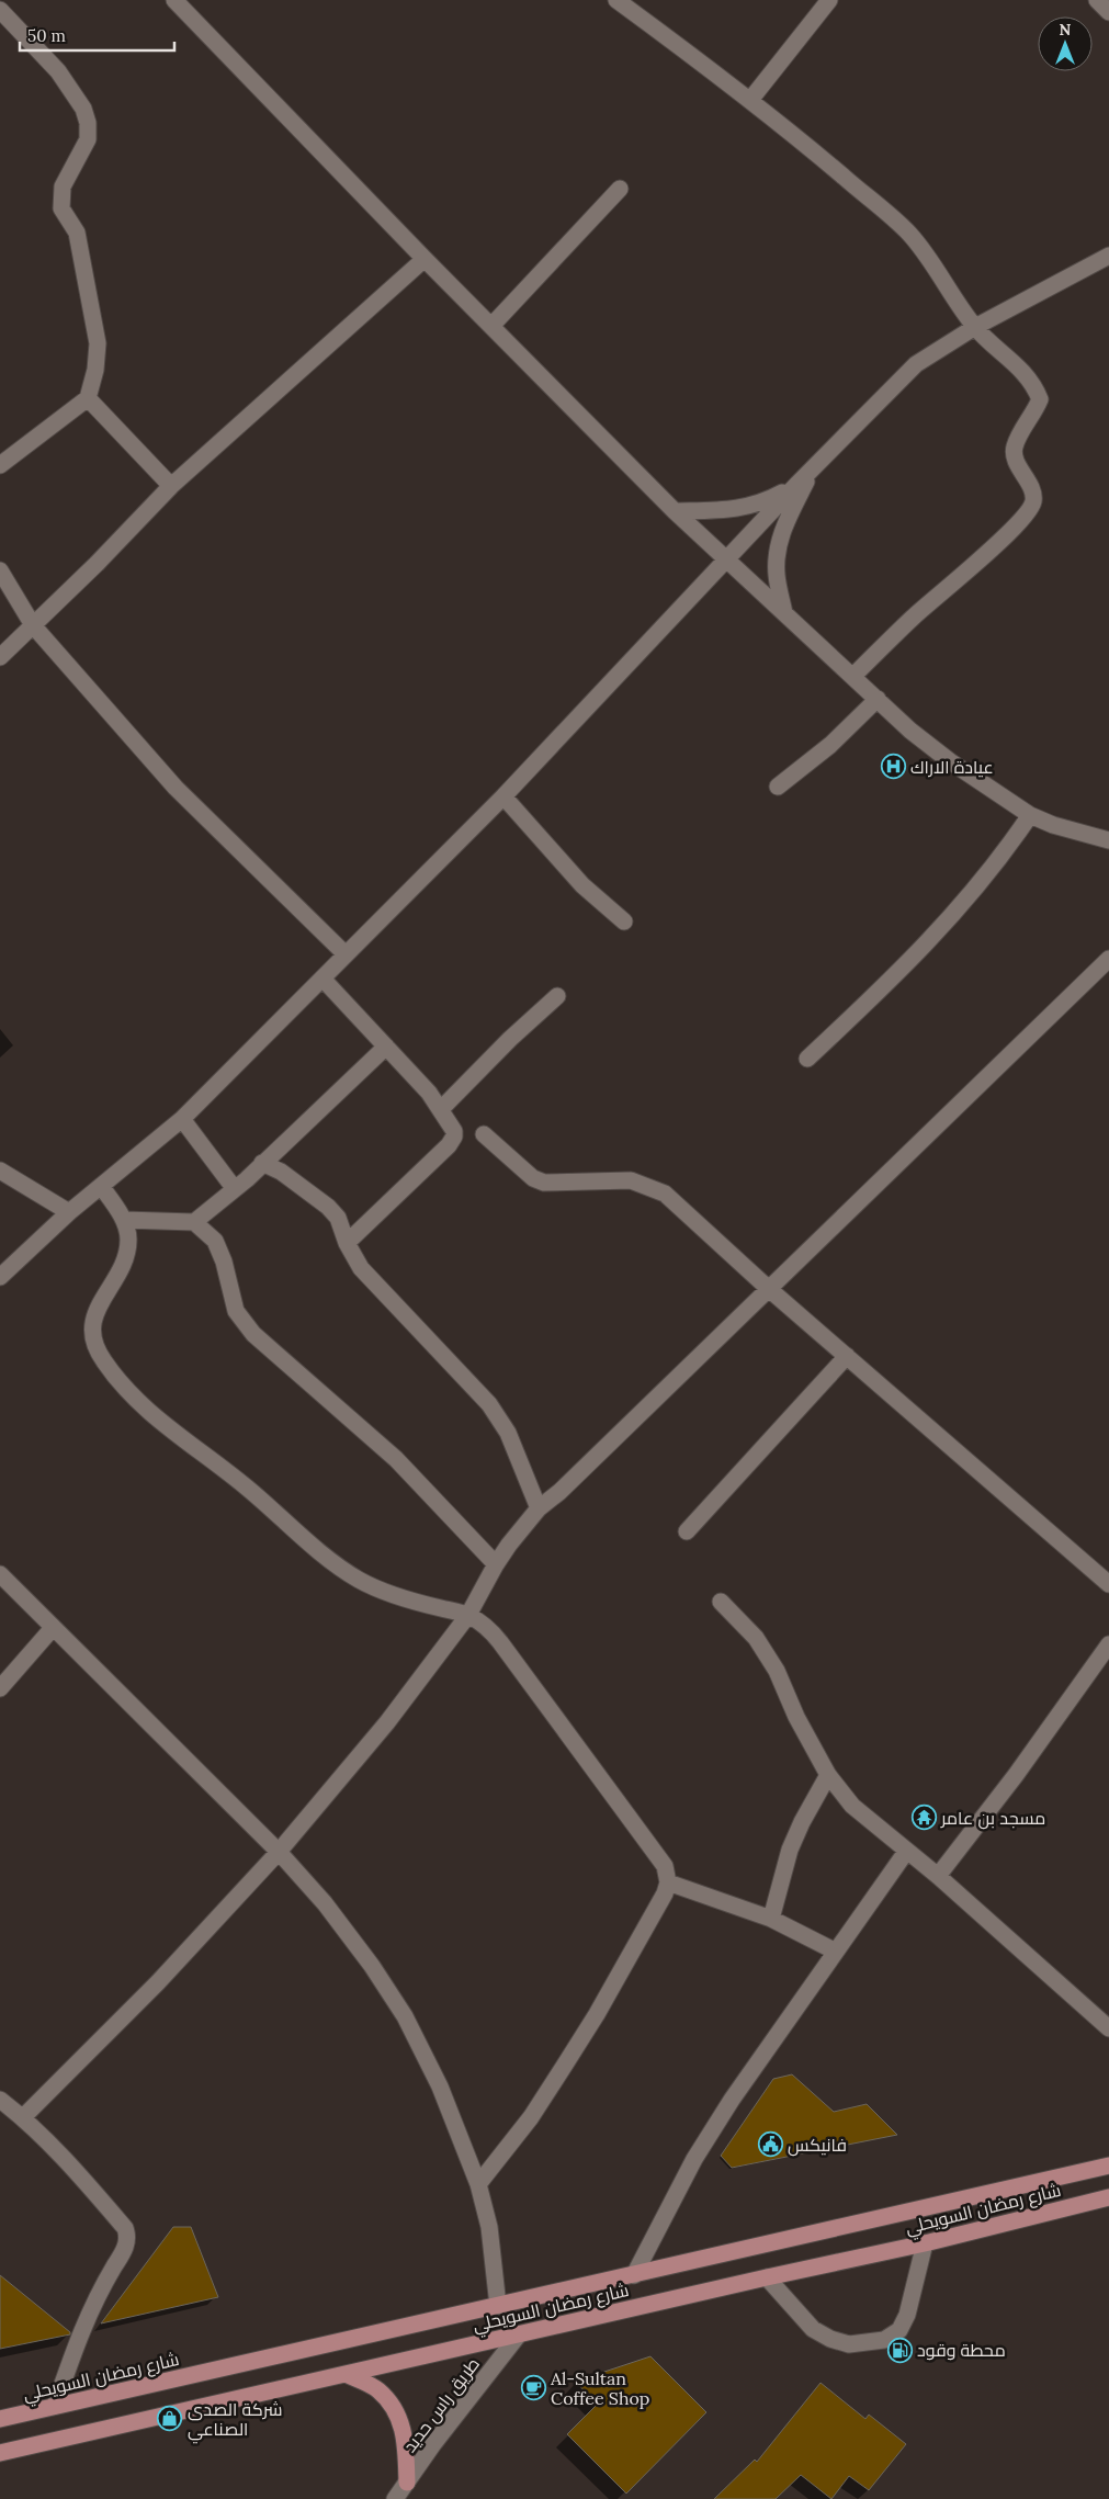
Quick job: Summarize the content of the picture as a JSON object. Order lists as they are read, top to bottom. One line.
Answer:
{"streets":{"main road":["شارع رمضان السويحلي"],"street":["طريق راس حديد"]},"crossings":[["شارع رمضان السويحلي","طريق راس حديد"]],"places":{"hospital":["عيادة الاراك"],"temple":["مسجد بن عامر"],"public building":["فانيكس"],"fuel station":["محطة وقود"],"cafe":["Al-Sultan Coffee Shop"],"shop":["شركة الصدى الصناعي"]},"scale_bar":"50 m","north":"top"}
